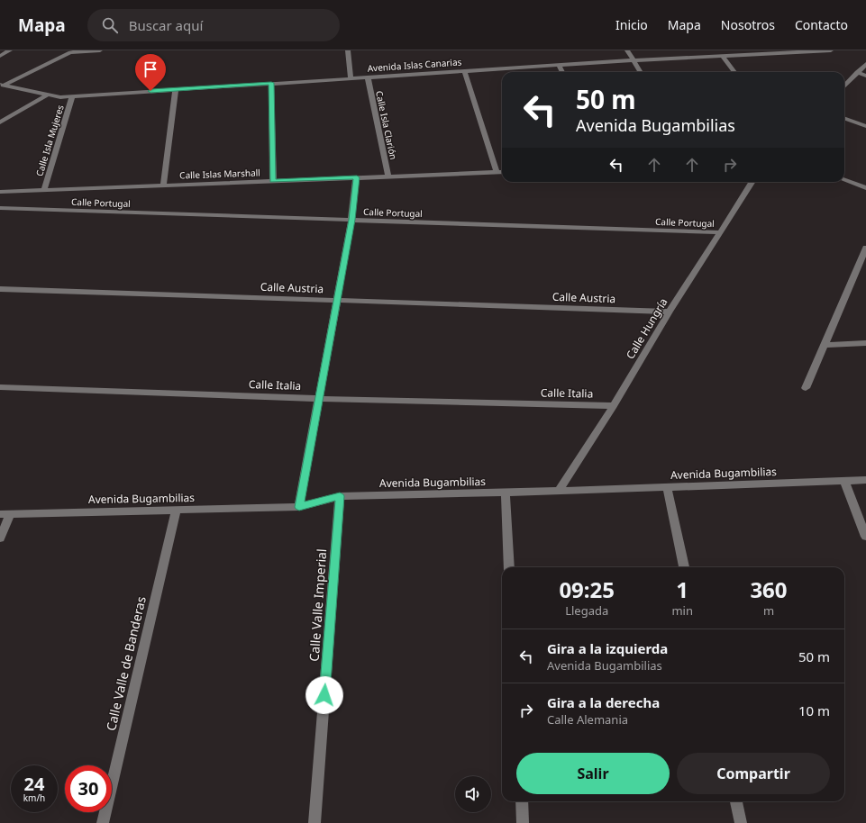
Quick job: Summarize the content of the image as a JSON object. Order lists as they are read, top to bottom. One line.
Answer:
{"streets":{"street":["Avenida Islas Canarias","Calle Isla Clarión","Calle Isla Mujeres","Calle Islas Marshall","Calle Portugal","Calle Austria","Calle Hungría","Calle Italia","Avenida Bugambilias","Calle Valle Imperial","Calle Valle de Banderas"]},"crossings":[["Avenida Islas Canarias","Calle Isla Clarión"],["Avenida Islas Canarias","Calle Isla Mujeres"],["Calle Isla Clarión","Calle Islas Marshall"],["Calle Isla Mujeres","Calle Islas Marshall"],["Calle Portugal","Calle Hungría"],["Calle Austria","Calle Hungría"],["Calle Hungría","Calle Italia"],["Calle Hungría","Avenida Bugambilias"],["Avenida Bugambilias","Calle Valle Imperial"],["Avenida Bugambilias","Calle Valle de Banderas"]],"page":{"header":"Mapa","search":"Buscar aquí","nav":["Inicio","Mapa","Nosotros","Contacto"],"turn":["50 m","Avenida Bugambilias"],"eta":["09:25","Llegada","1","min","360","m"],"list":[{"name":"Gira a la izquierda","note":"Avenida Bugambilias","value":"50 m"},{"name":"Gira a la derecha","note":"Calle Alemania","value":"10 m"}],"buttons":["Salir","Compartir"],"speed":"24 km/h","limit":"30"}}
